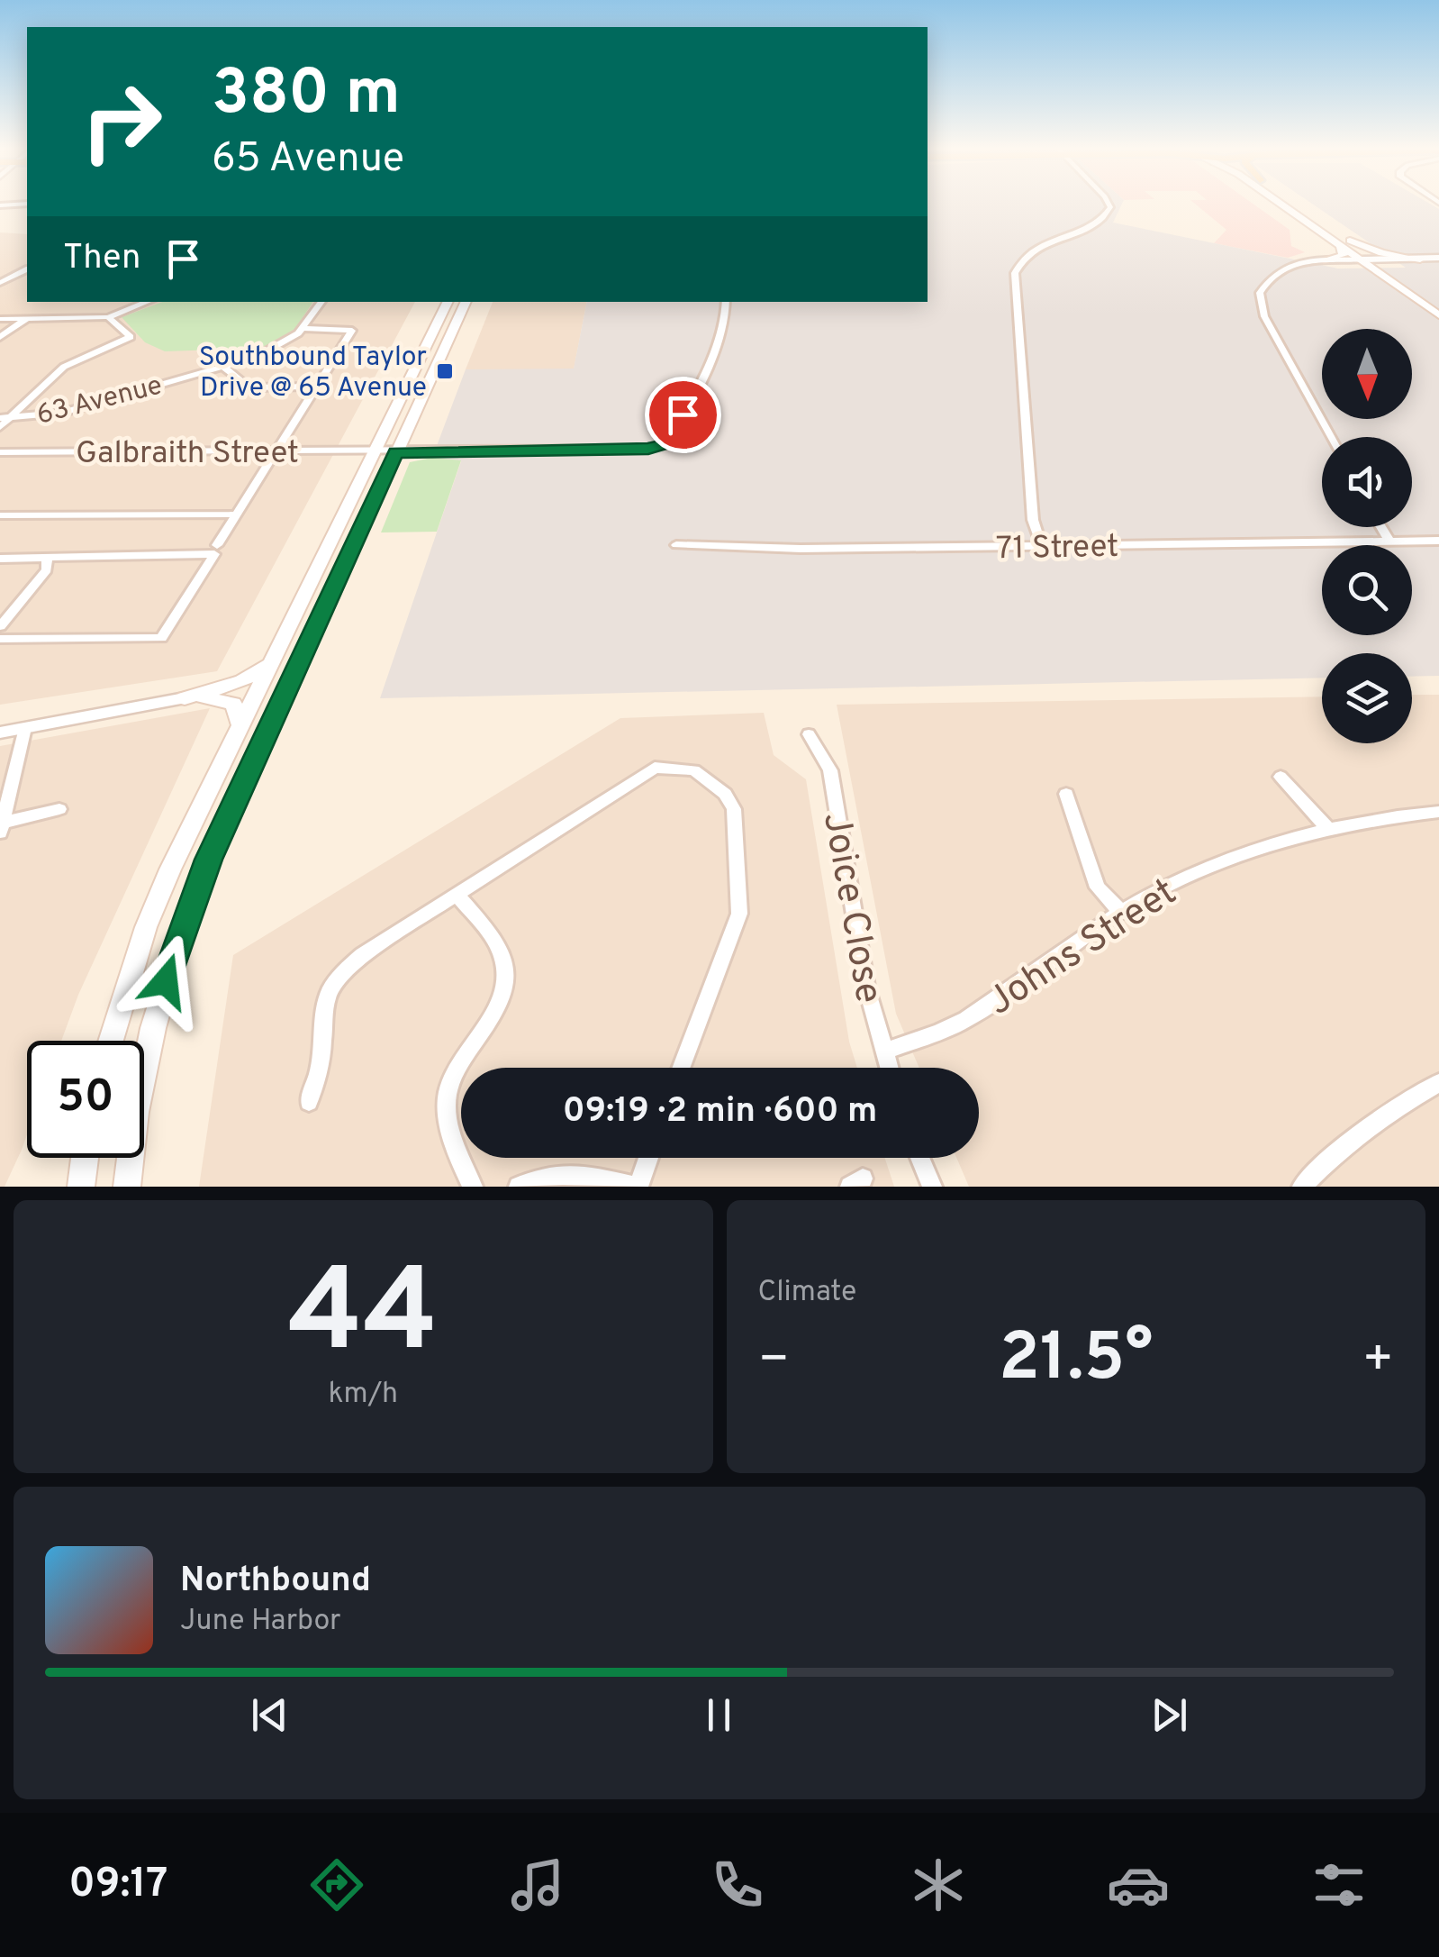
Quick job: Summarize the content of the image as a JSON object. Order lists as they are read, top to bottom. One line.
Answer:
{"streets":{"street":["63 Avenue","Galbraith Street","71 Street","Joice Close","Johns Street"]},"crossings":[["Joice Close","Johns Street"]],"places":{"transit":["Southbound Taylor Drive @ 65 Avenue"]},"north":"bottom","page":{"turn":["380 m","65 Avenue"],"then":"Then","limit":"50","trip":"09:19 · 2 min · 600 m","tile":[["44","km/h"],"Climate"],"heat":["−","21.5°","+"],"song":["Northbound","June Harbor"],"tabs":"09:17"}}
